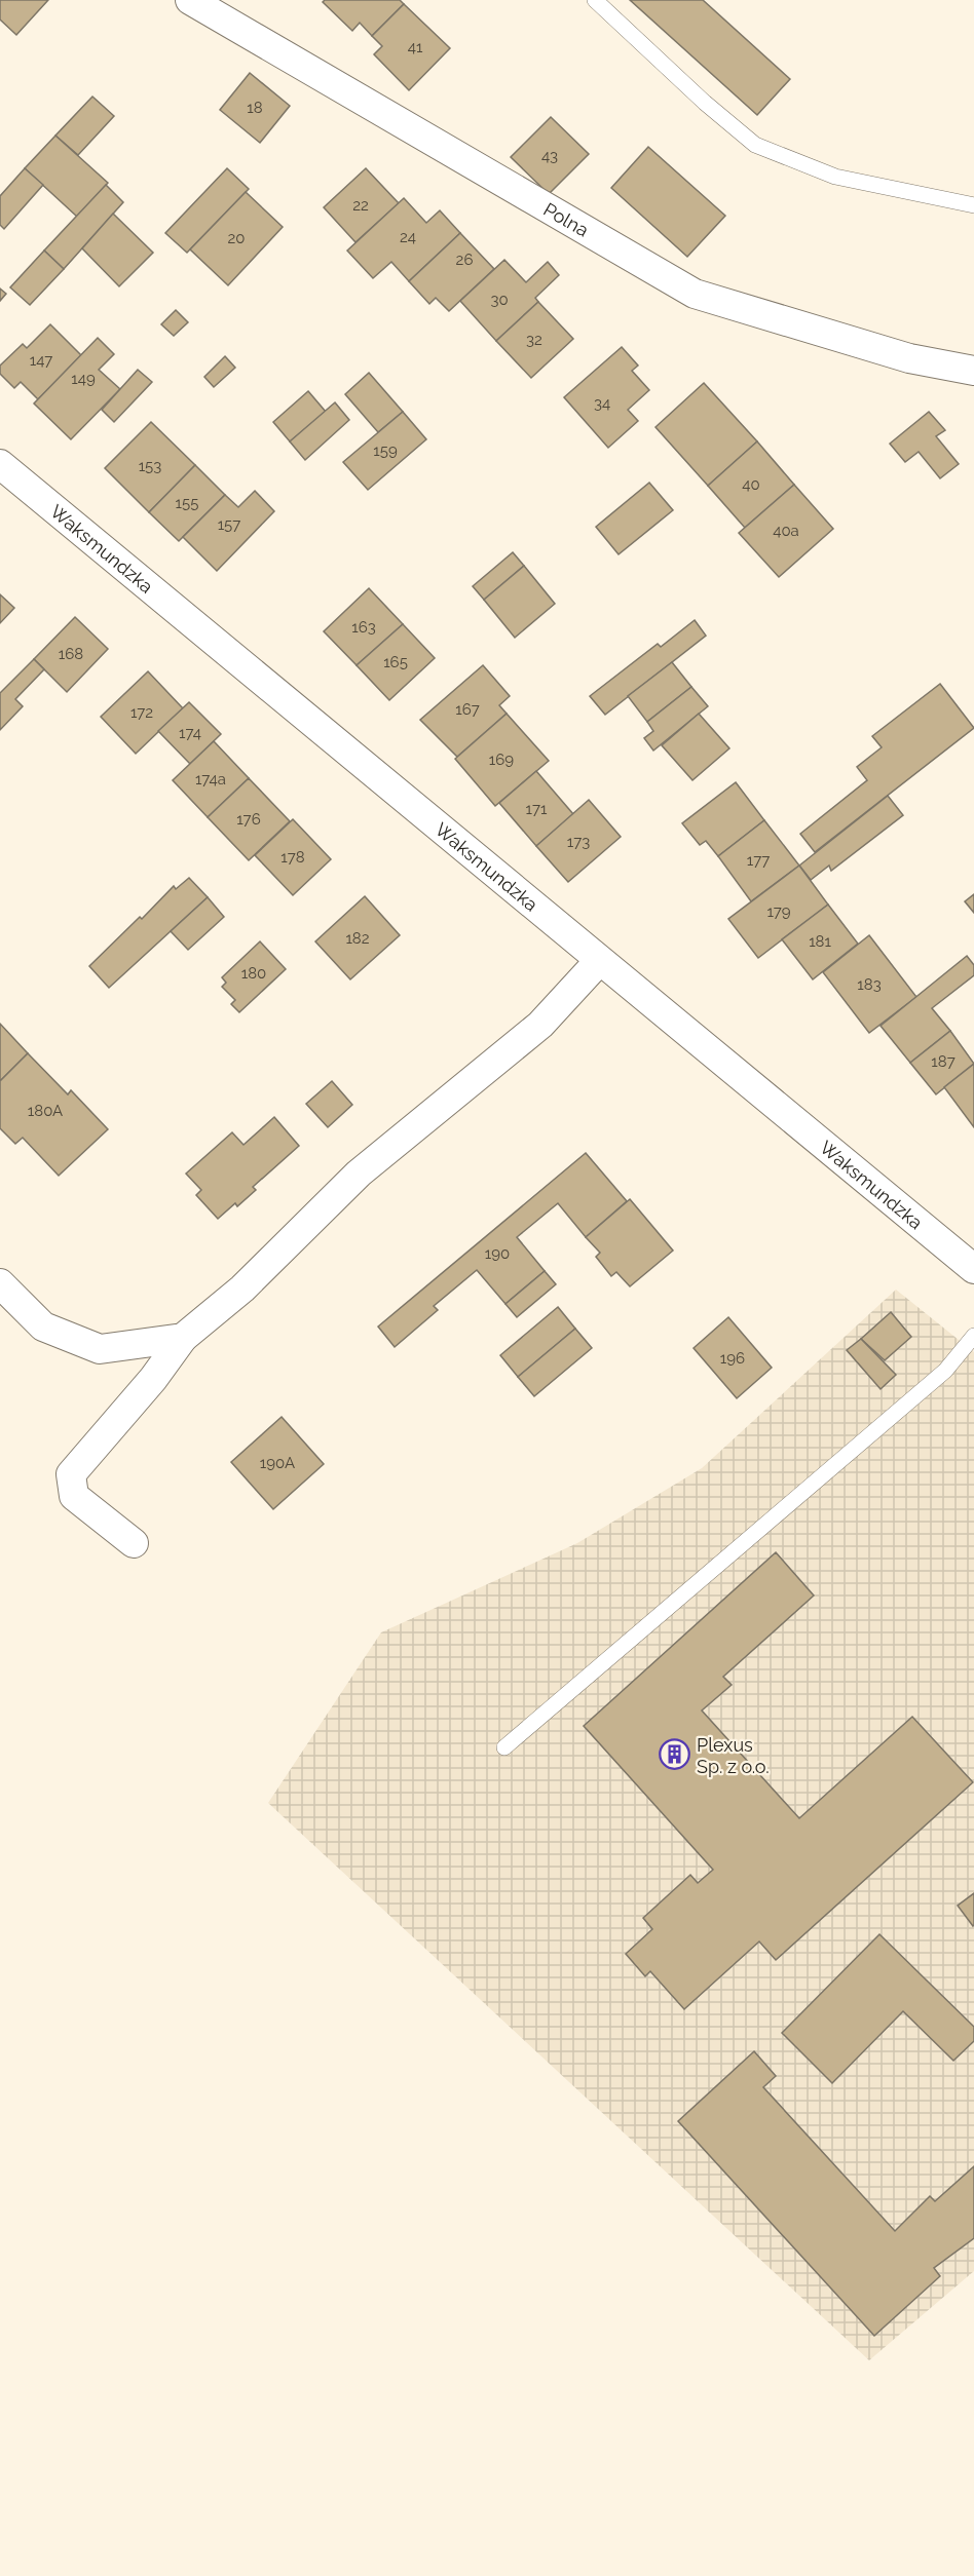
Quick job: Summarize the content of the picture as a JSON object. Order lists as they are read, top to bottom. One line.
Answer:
{"streets":{"street":["Polna","Waksmundzka"]},"places":{"building":["Plexus Sp. z o.o."]},"house_numbers":["41","18","43","22","24","20","26","30","32","147","149","34","159","153","40","155","157","40a","163","168","165","167","172","174","169","174a","171","176","173","178","177","179","182","181","180","183","187","180A","190","196","190A"]}
